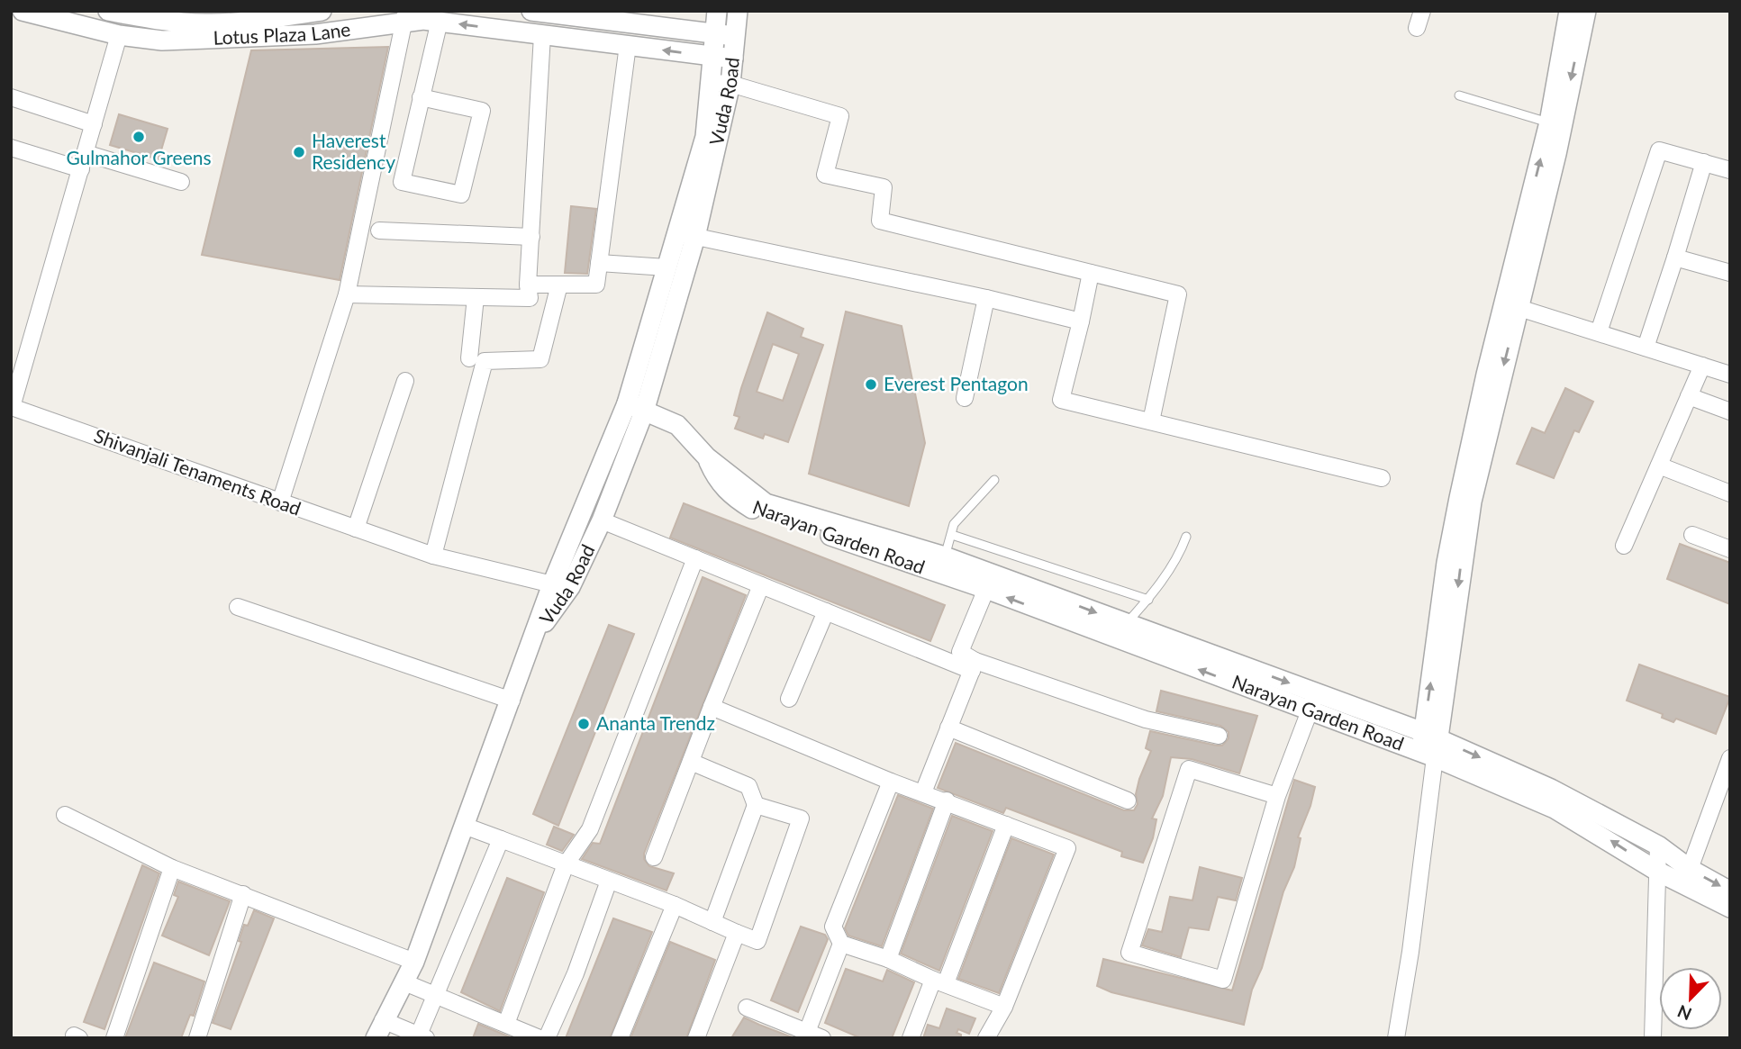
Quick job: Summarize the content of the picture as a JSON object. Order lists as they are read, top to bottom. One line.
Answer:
{"streets":{"street":["Lotus Plaza Lane","Vuda Road","Shivanjali Tenaments Road","Narayan Garden Road"]},"crossings":[["Lotus Plaza Lane","Vuda Road"],["Lotus Plaza Lane","Shivanjali Tenaments Road"],["Vuda Road","Shivanjali Tenaments Road"]],"places":["Gulmahor Greens","Haverest Residency","Everest Pentagon","Ananta Trendz"],"north":"bottom left"}
